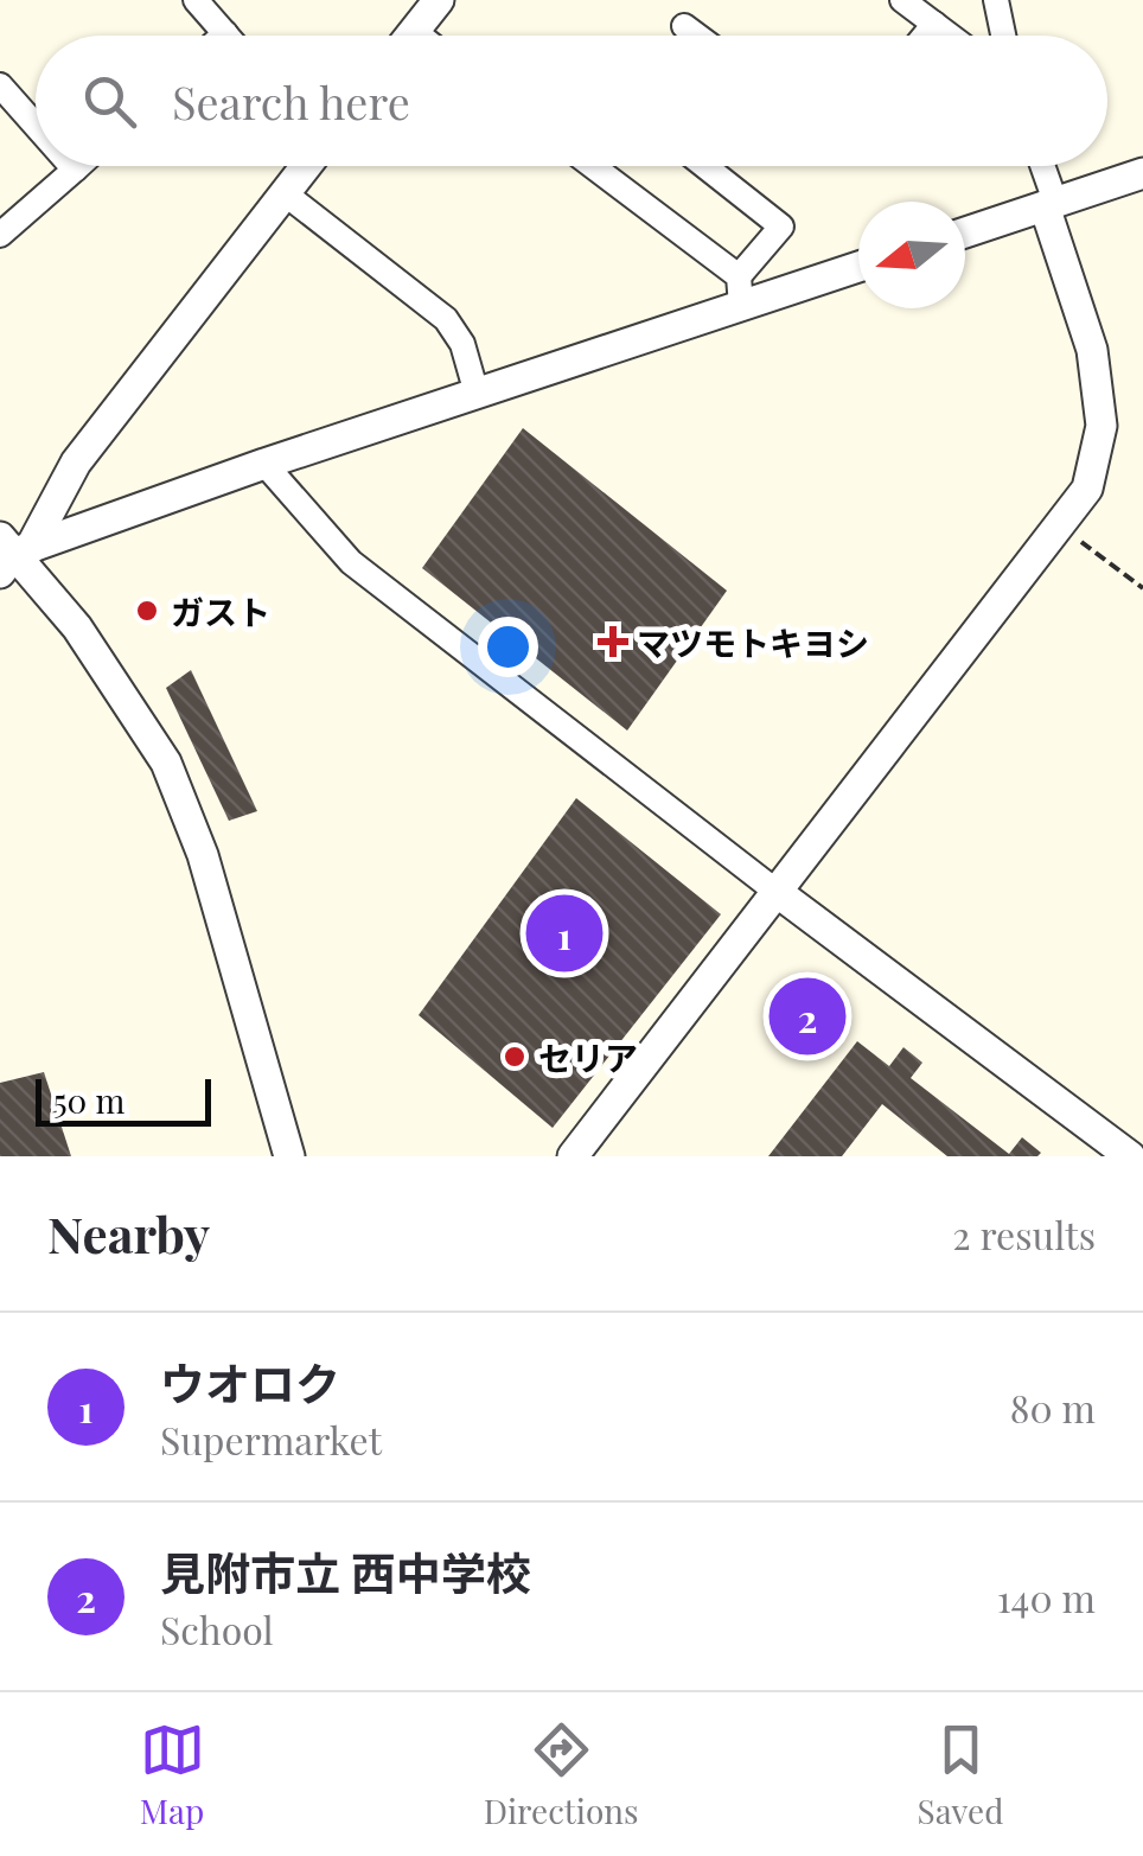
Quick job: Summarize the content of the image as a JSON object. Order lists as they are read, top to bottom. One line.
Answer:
{"places":{"other":["ガスト","セリア"],"health":["マツモトキヨシ"]},"scale_bar":"50 m","north":"left","page":{"search":"Search here","pins":["1","2"],"scale":"50 m","heading":["Nearby","2 results"],"list":[{"mark":"1","name":"ウオロク","note":"Supermarket","value":"80 m"},{"mark":"2","name":"見附市立 西中学校","note":"School","value":"140 m"}],"nav":["Map","Directions","Saved"]}}
